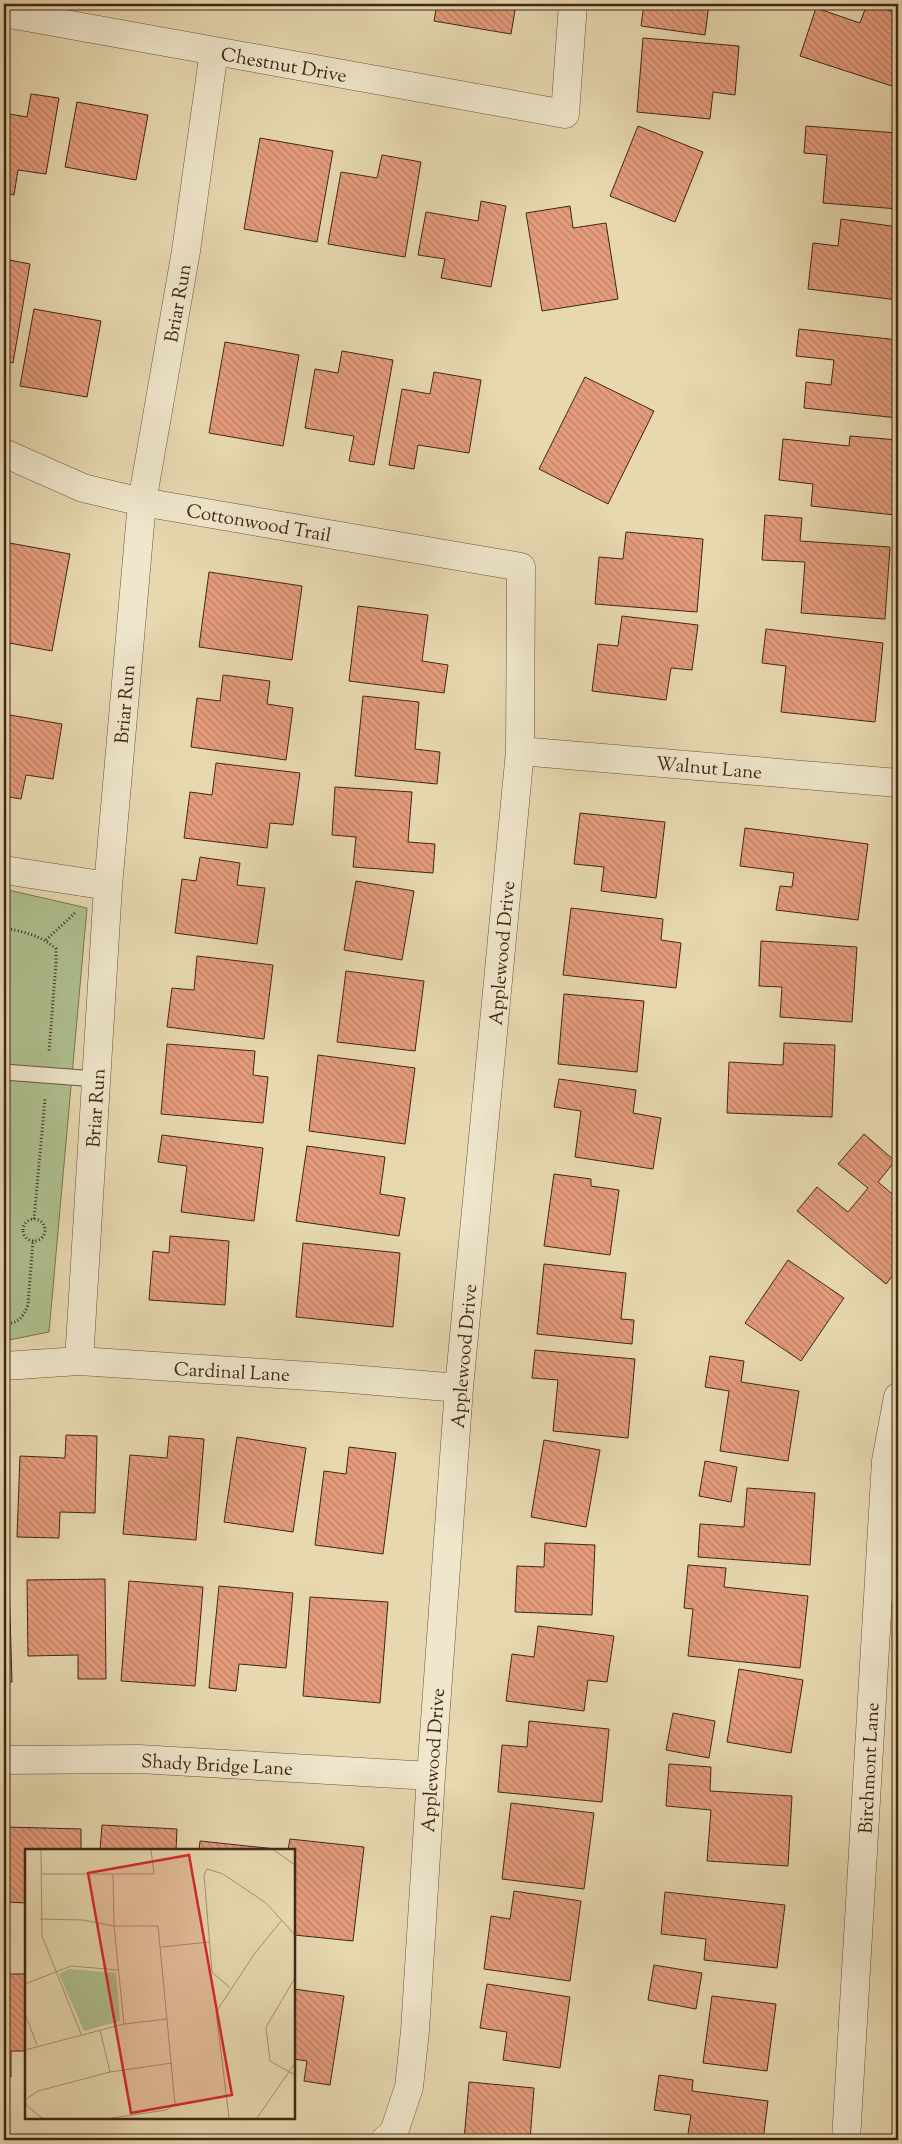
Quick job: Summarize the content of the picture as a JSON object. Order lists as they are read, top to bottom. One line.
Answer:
{"streets":{"street":["Chestnut Drive","Briar Run","Cottonwood Trail","Walnut Lane","Applewood Drive","Cardinal Lane","Shady Bridge Lane","Birchmont Lane"]},"crossings":[["Chestnut Drive","Briar Run"],["Briar Run","Cottonwood Trail"],["Briar Run","Cardinal Lane"],["Cottonwood Trail","Applewood Drive"],["Walnut Lane","Applewood Drive"],["Applewood Drive","Cardinal Lane"],["Applewood Drive","Shady Bridge Lane"]]}
